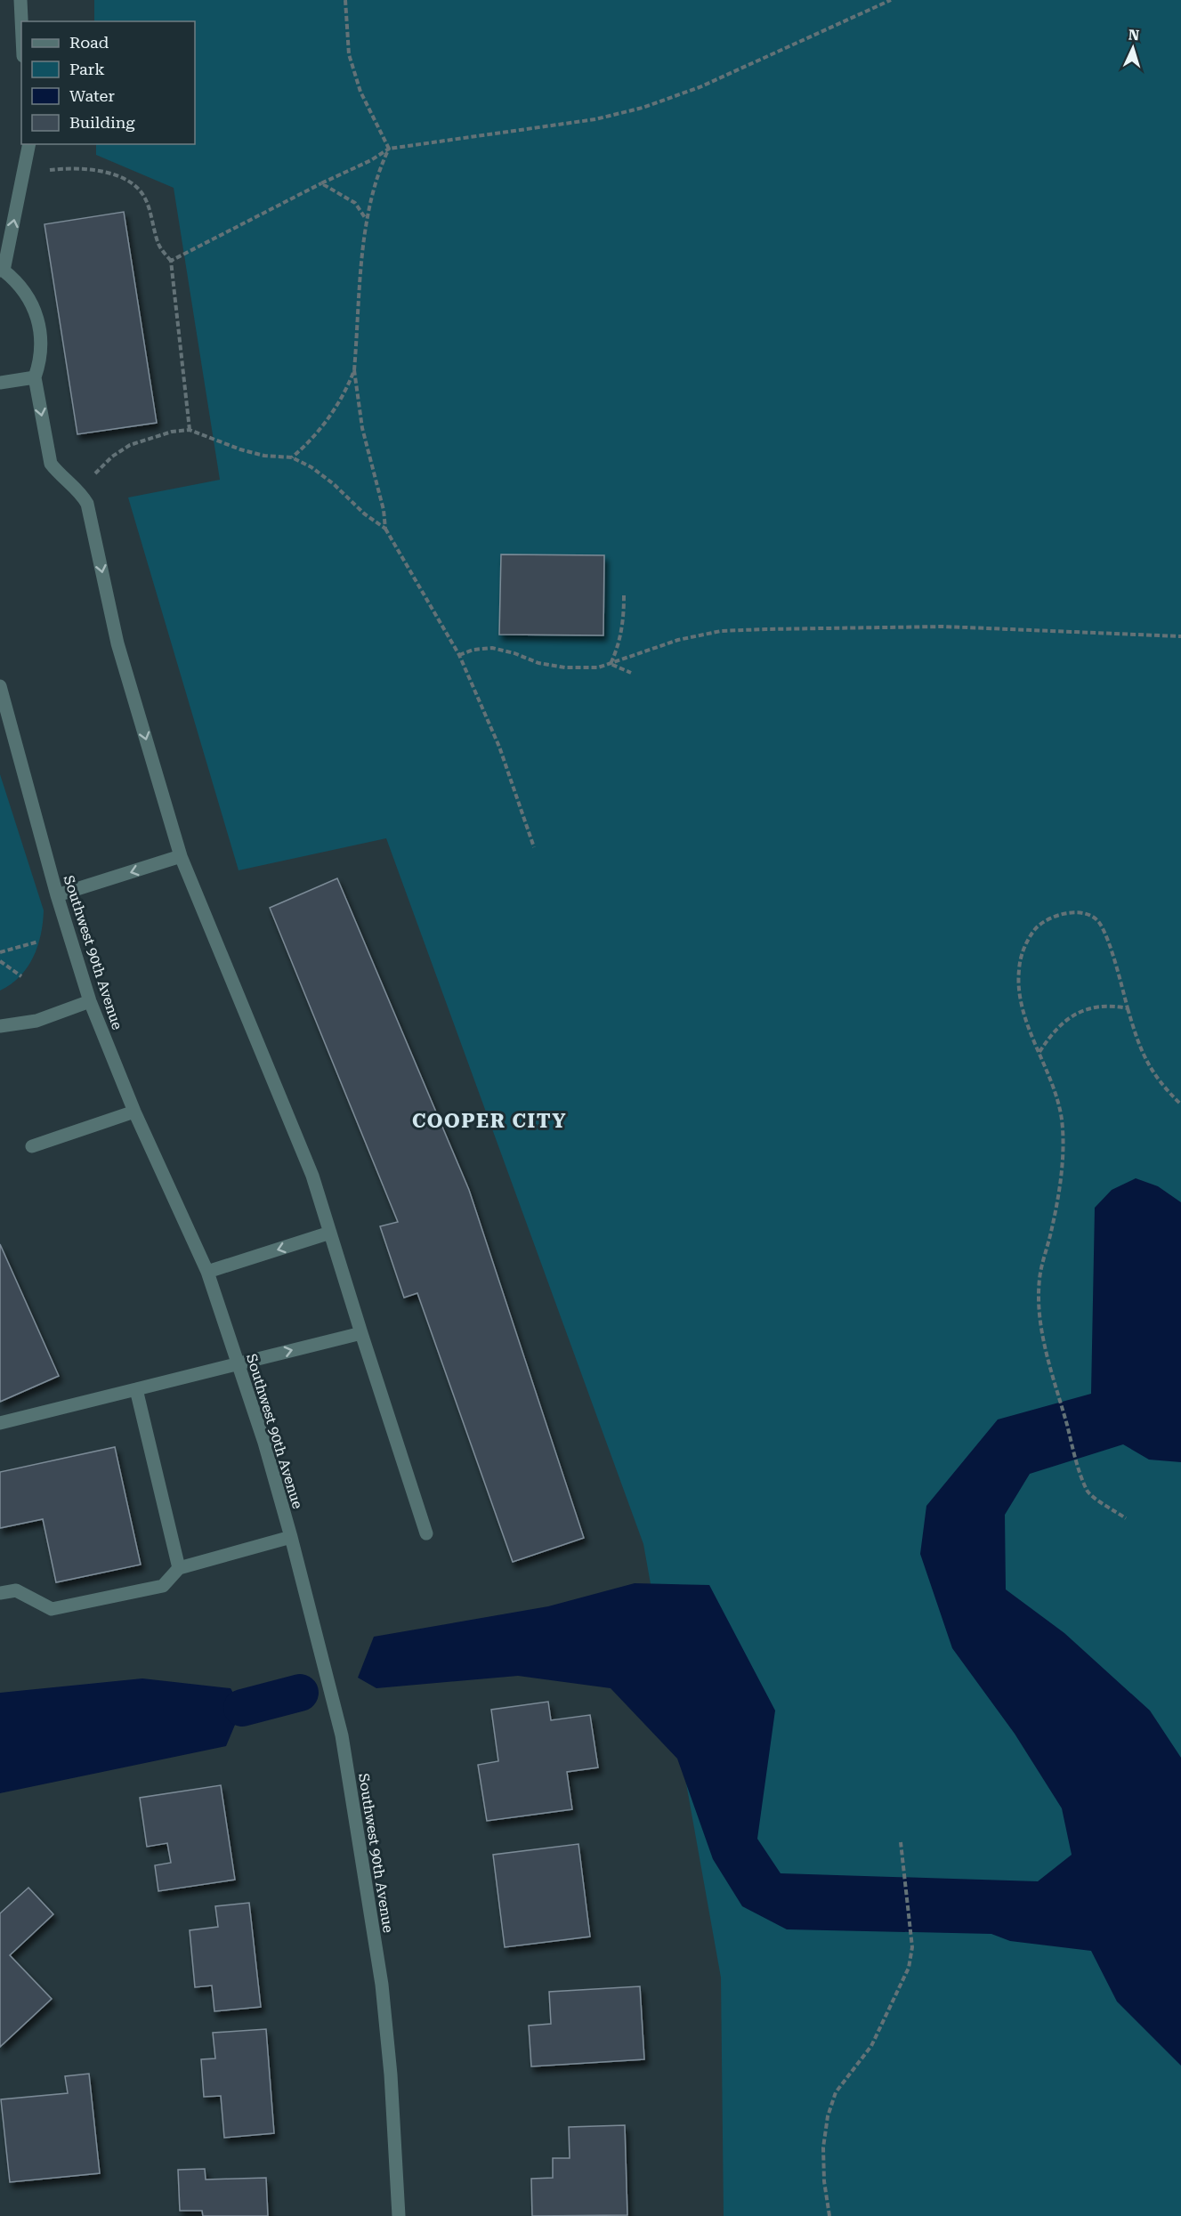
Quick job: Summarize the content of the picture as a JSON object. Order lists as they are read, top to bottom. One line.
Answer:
{"streets":{"street":["Southwest 90th Avenue"]},"districts":["COOPER CITY"],"legend":["Road","Park","Water","Building"],"north":"top"}
